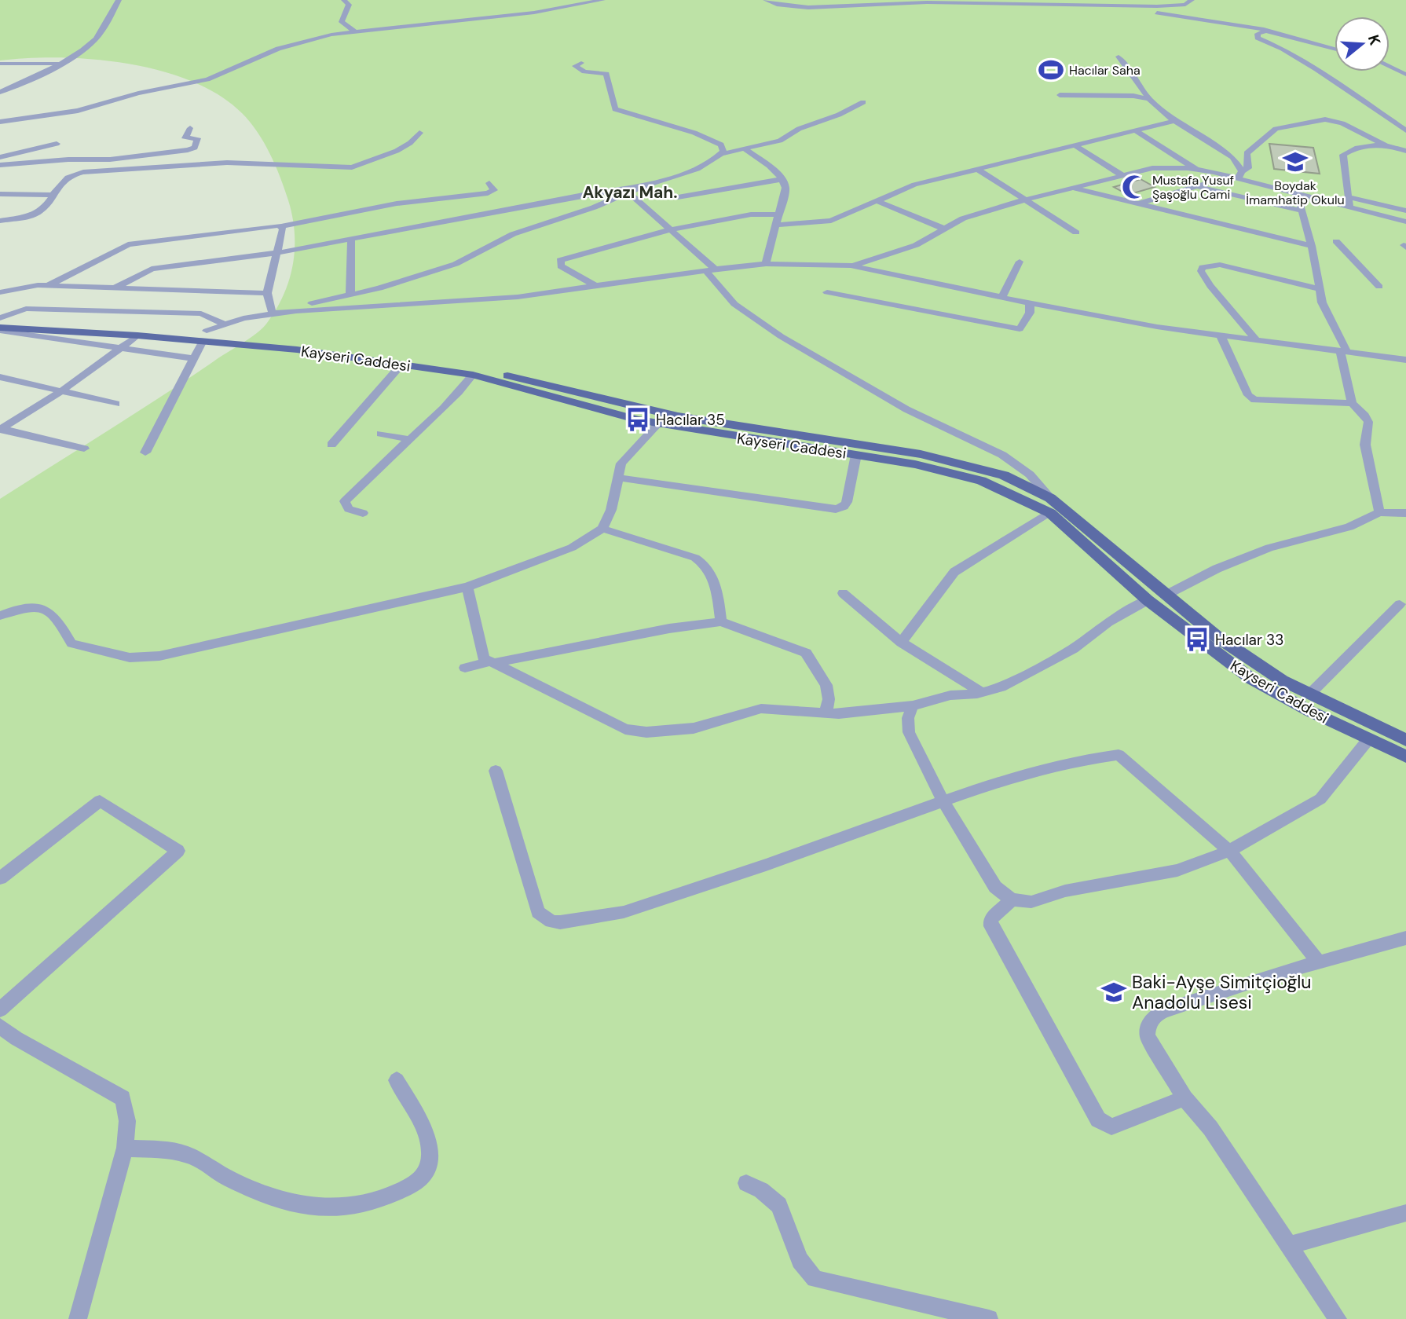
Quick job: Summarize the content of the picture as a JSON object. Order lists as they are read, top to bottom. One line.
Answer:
{"streets":{"main road":["Kayseri Caddesi"]},"districts":["Akyazı Mah."],"places":{"sports":["Hacılar Saha"],"school or university":["Boydak İmamhatip Okulu","Baki-Ayşe Simitçioğlu Anadolu Lisesi"],"mosque":["Mustafa Yusuf Şaşoğlu Cami"],"bus stop":["Hacılar 35","Hacılar 33"]},"north":"right"}
